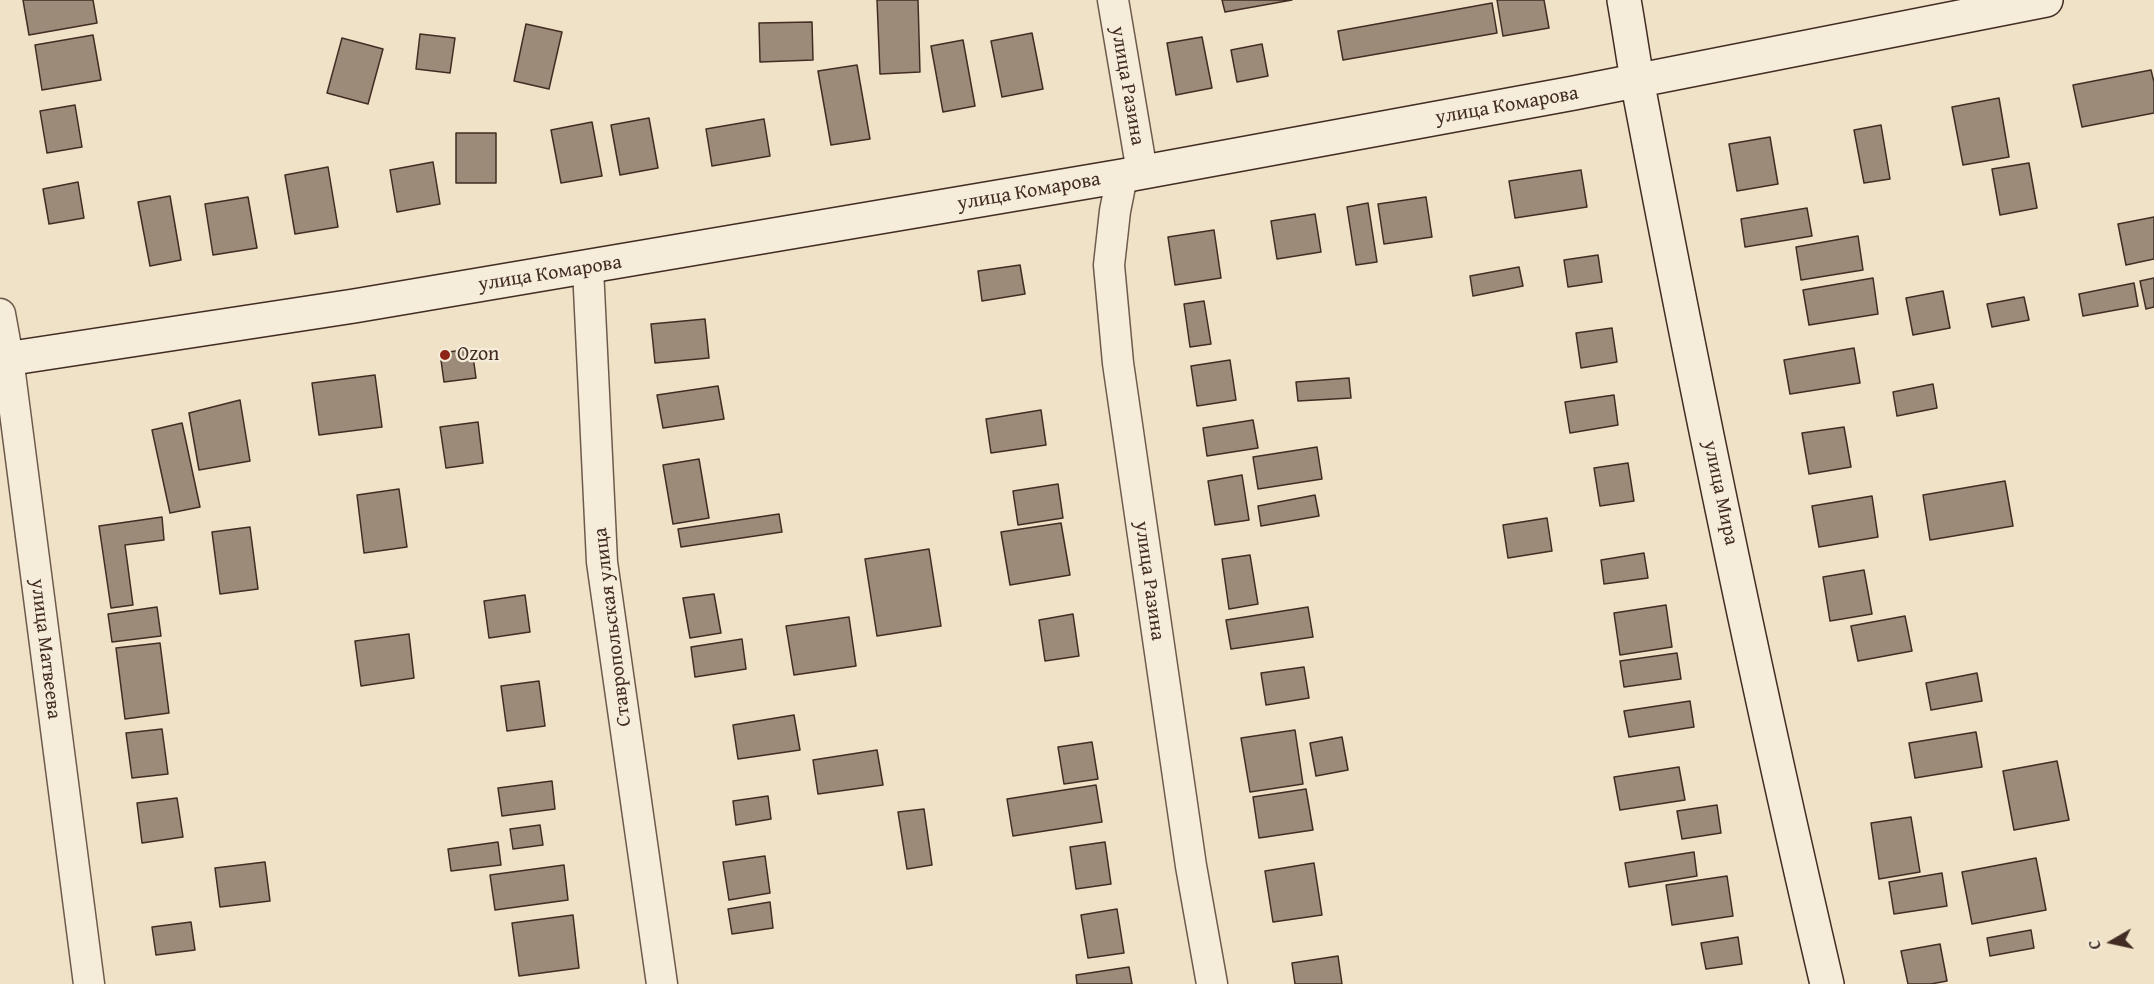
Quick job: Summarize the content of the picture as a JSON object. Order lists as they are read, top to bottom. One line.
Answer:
{"streets":{"main road":["улица Комарова","улица Мира"],"street":["улица Разина","Ставропольская улица","улица Матвеева"]},"crossings":[["улица Разина","улица Комарова"],["улица Комарова","улица Мира"],["улица Комарова","Ставропольская улица"],["улица Комарова","улица Матвеева"]],"places":["Ozon"],"north":"left"}
